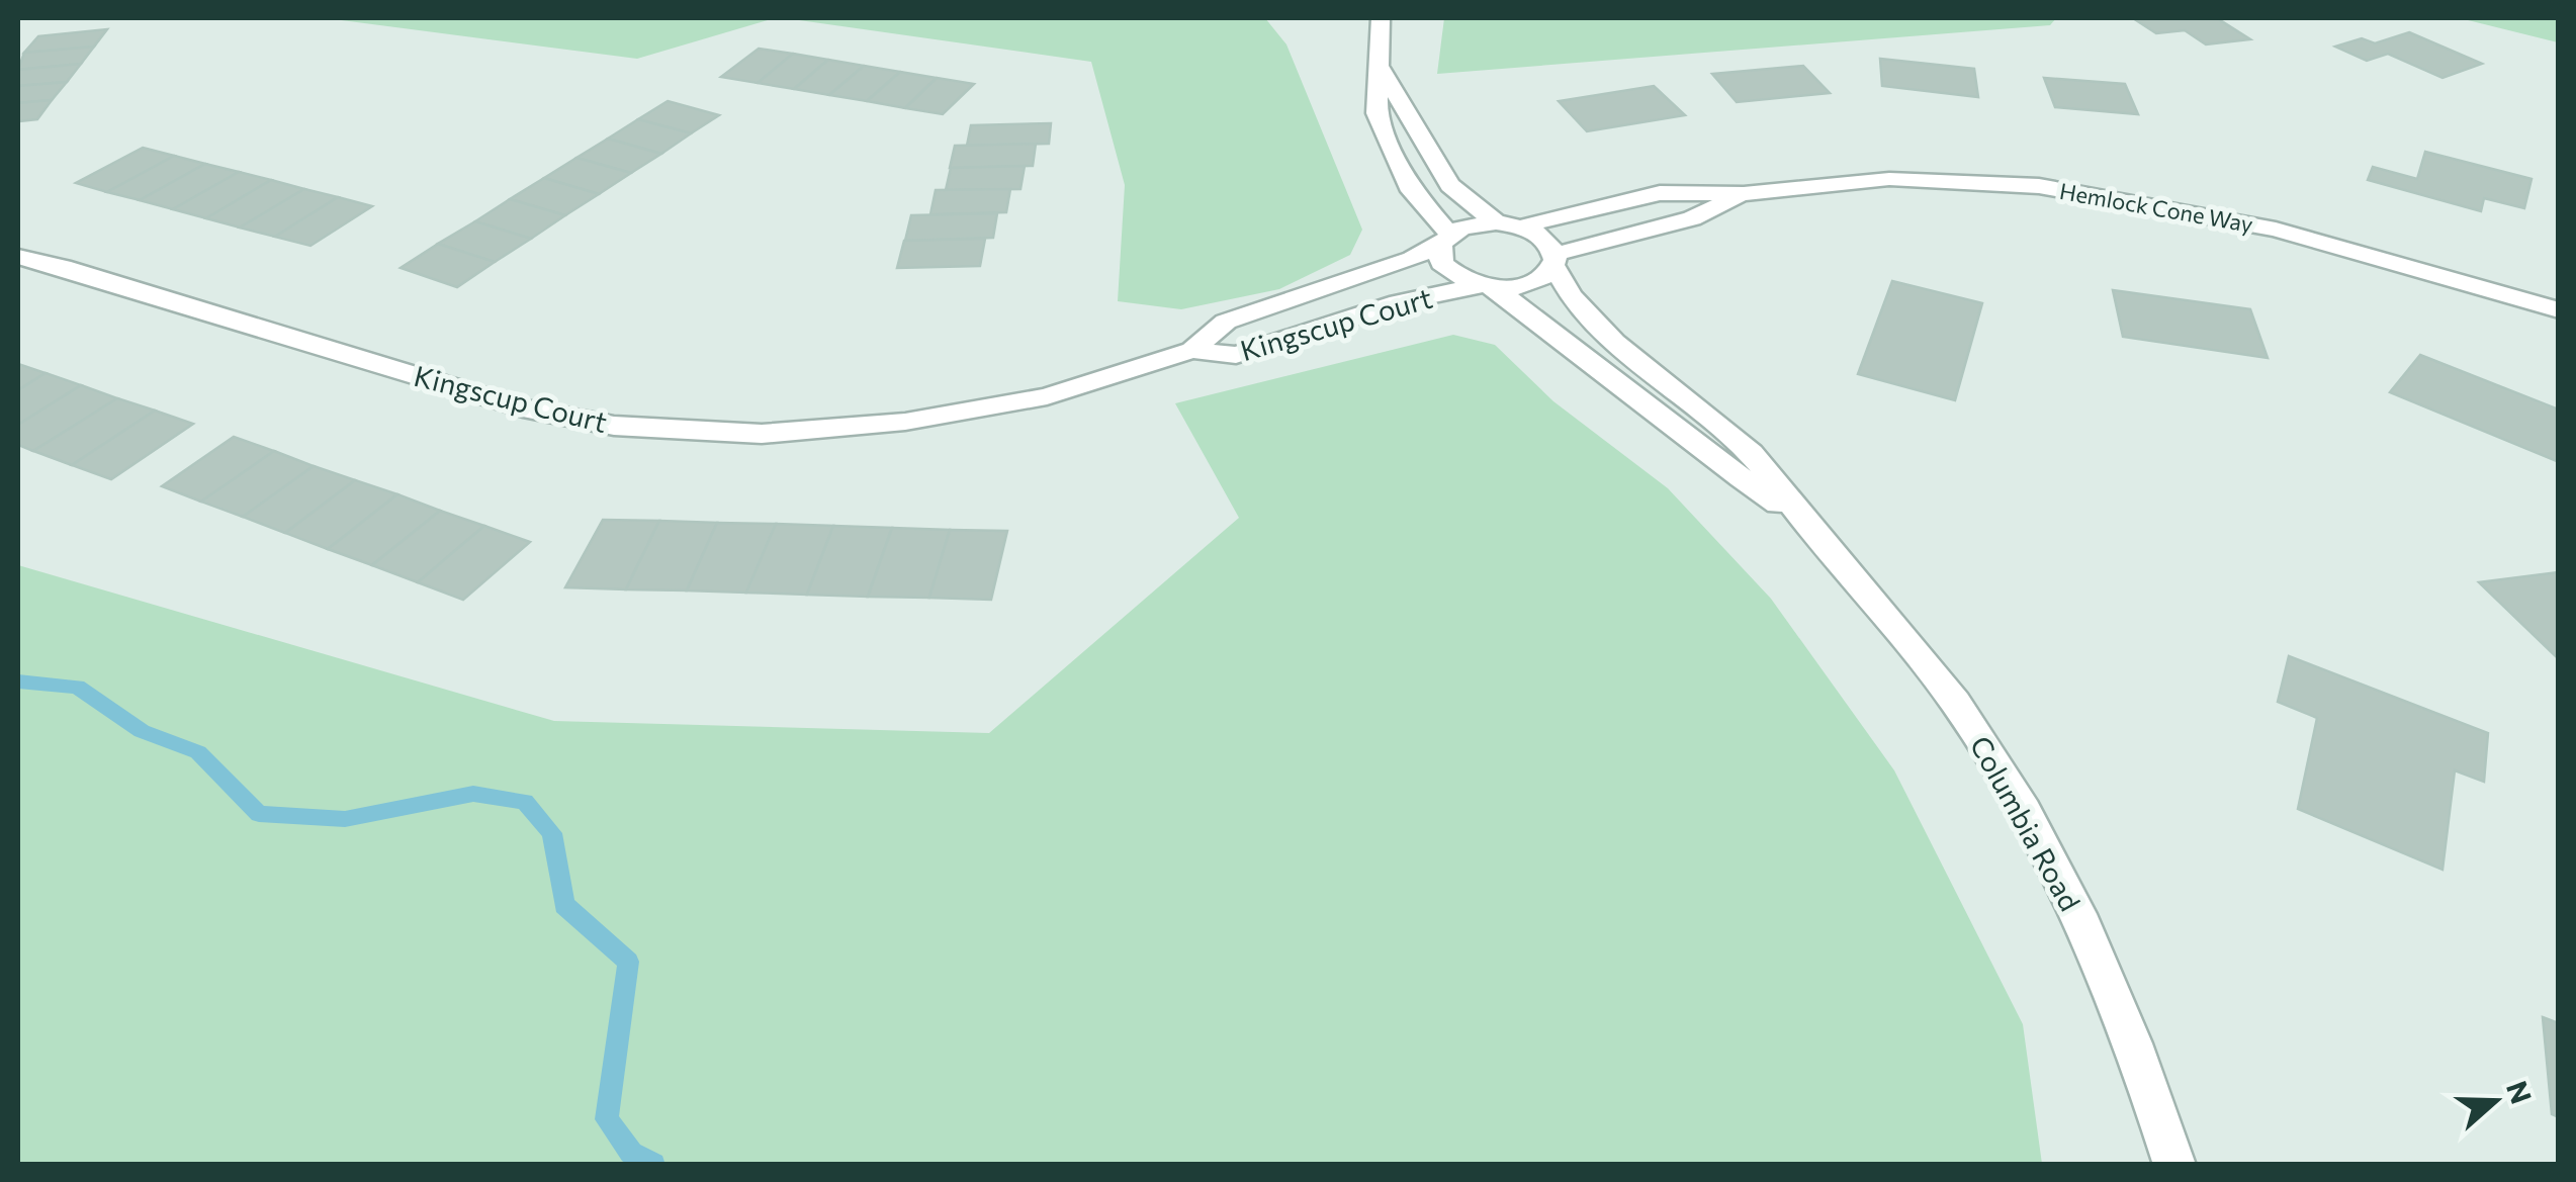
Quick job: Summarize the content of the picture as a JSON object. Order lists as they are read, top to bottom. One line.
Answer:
{"streets":{"street":["Hemlock Cone Way","Kingscup Court","Columbia Road"]},"crossings":[["Hemlock Cone Way","Kingscup Court"],["Hemlock Cone Way","Columbia Road"],["Kingscup Court","Columbia Road"]],"north":"right"}
